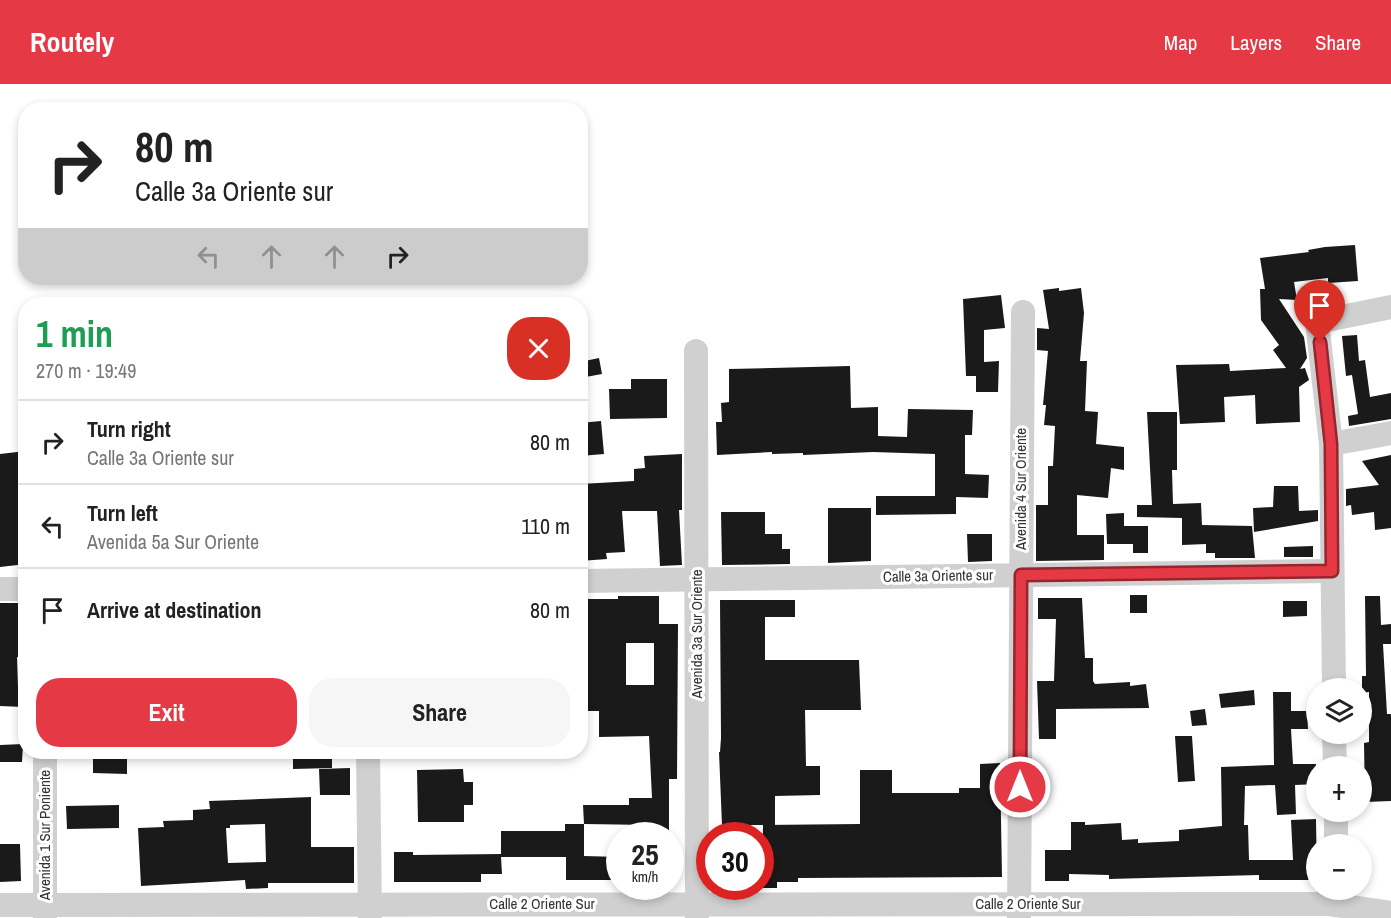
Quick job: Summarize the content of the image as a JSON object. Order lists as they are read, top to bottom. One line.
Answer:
{"streets":{"street":["Avenida 4 Sur Oriente","Calle 3a Oriente sur","Avenida 3a Sur Oriente","Avenida 1 Sur Poniente","Calle 2 Oriente Sur"]},"crossings":[["Avenida 4 Sur Oriente","Calle 3a Oriente sur"],["Avenida 4 Sur Oriente","Calle 2 Oriente Sur"],["Calle 3a Oriente sur","Avenida 3a Sur Oriente"],["Avenida 3a Sur Oriente","Calle 2 Oriente Sur"],["Avenida 1 Sur Poniente","Calle 2 Oriente Sur"]],"page":{"header":"Routely","nav":["Map","Layers","Share"],"turn":["80 m","Calle 3a Oriente sur"],"heading":["1 min","270 m · 19:49"],"list":[{"name":"Turn right","note":"Calle 3a Oriente sur","value":"80 m"},{"name":"Turn left","note":"Avenida 5a Sur Oriente","value":"110 m"},{"name":"Arrive at destination","value":"80 m"}],"buttons":["Exit","Share"],"map_buttons":["+","−"],"speed":"25 km/h","limit":"30"}}
